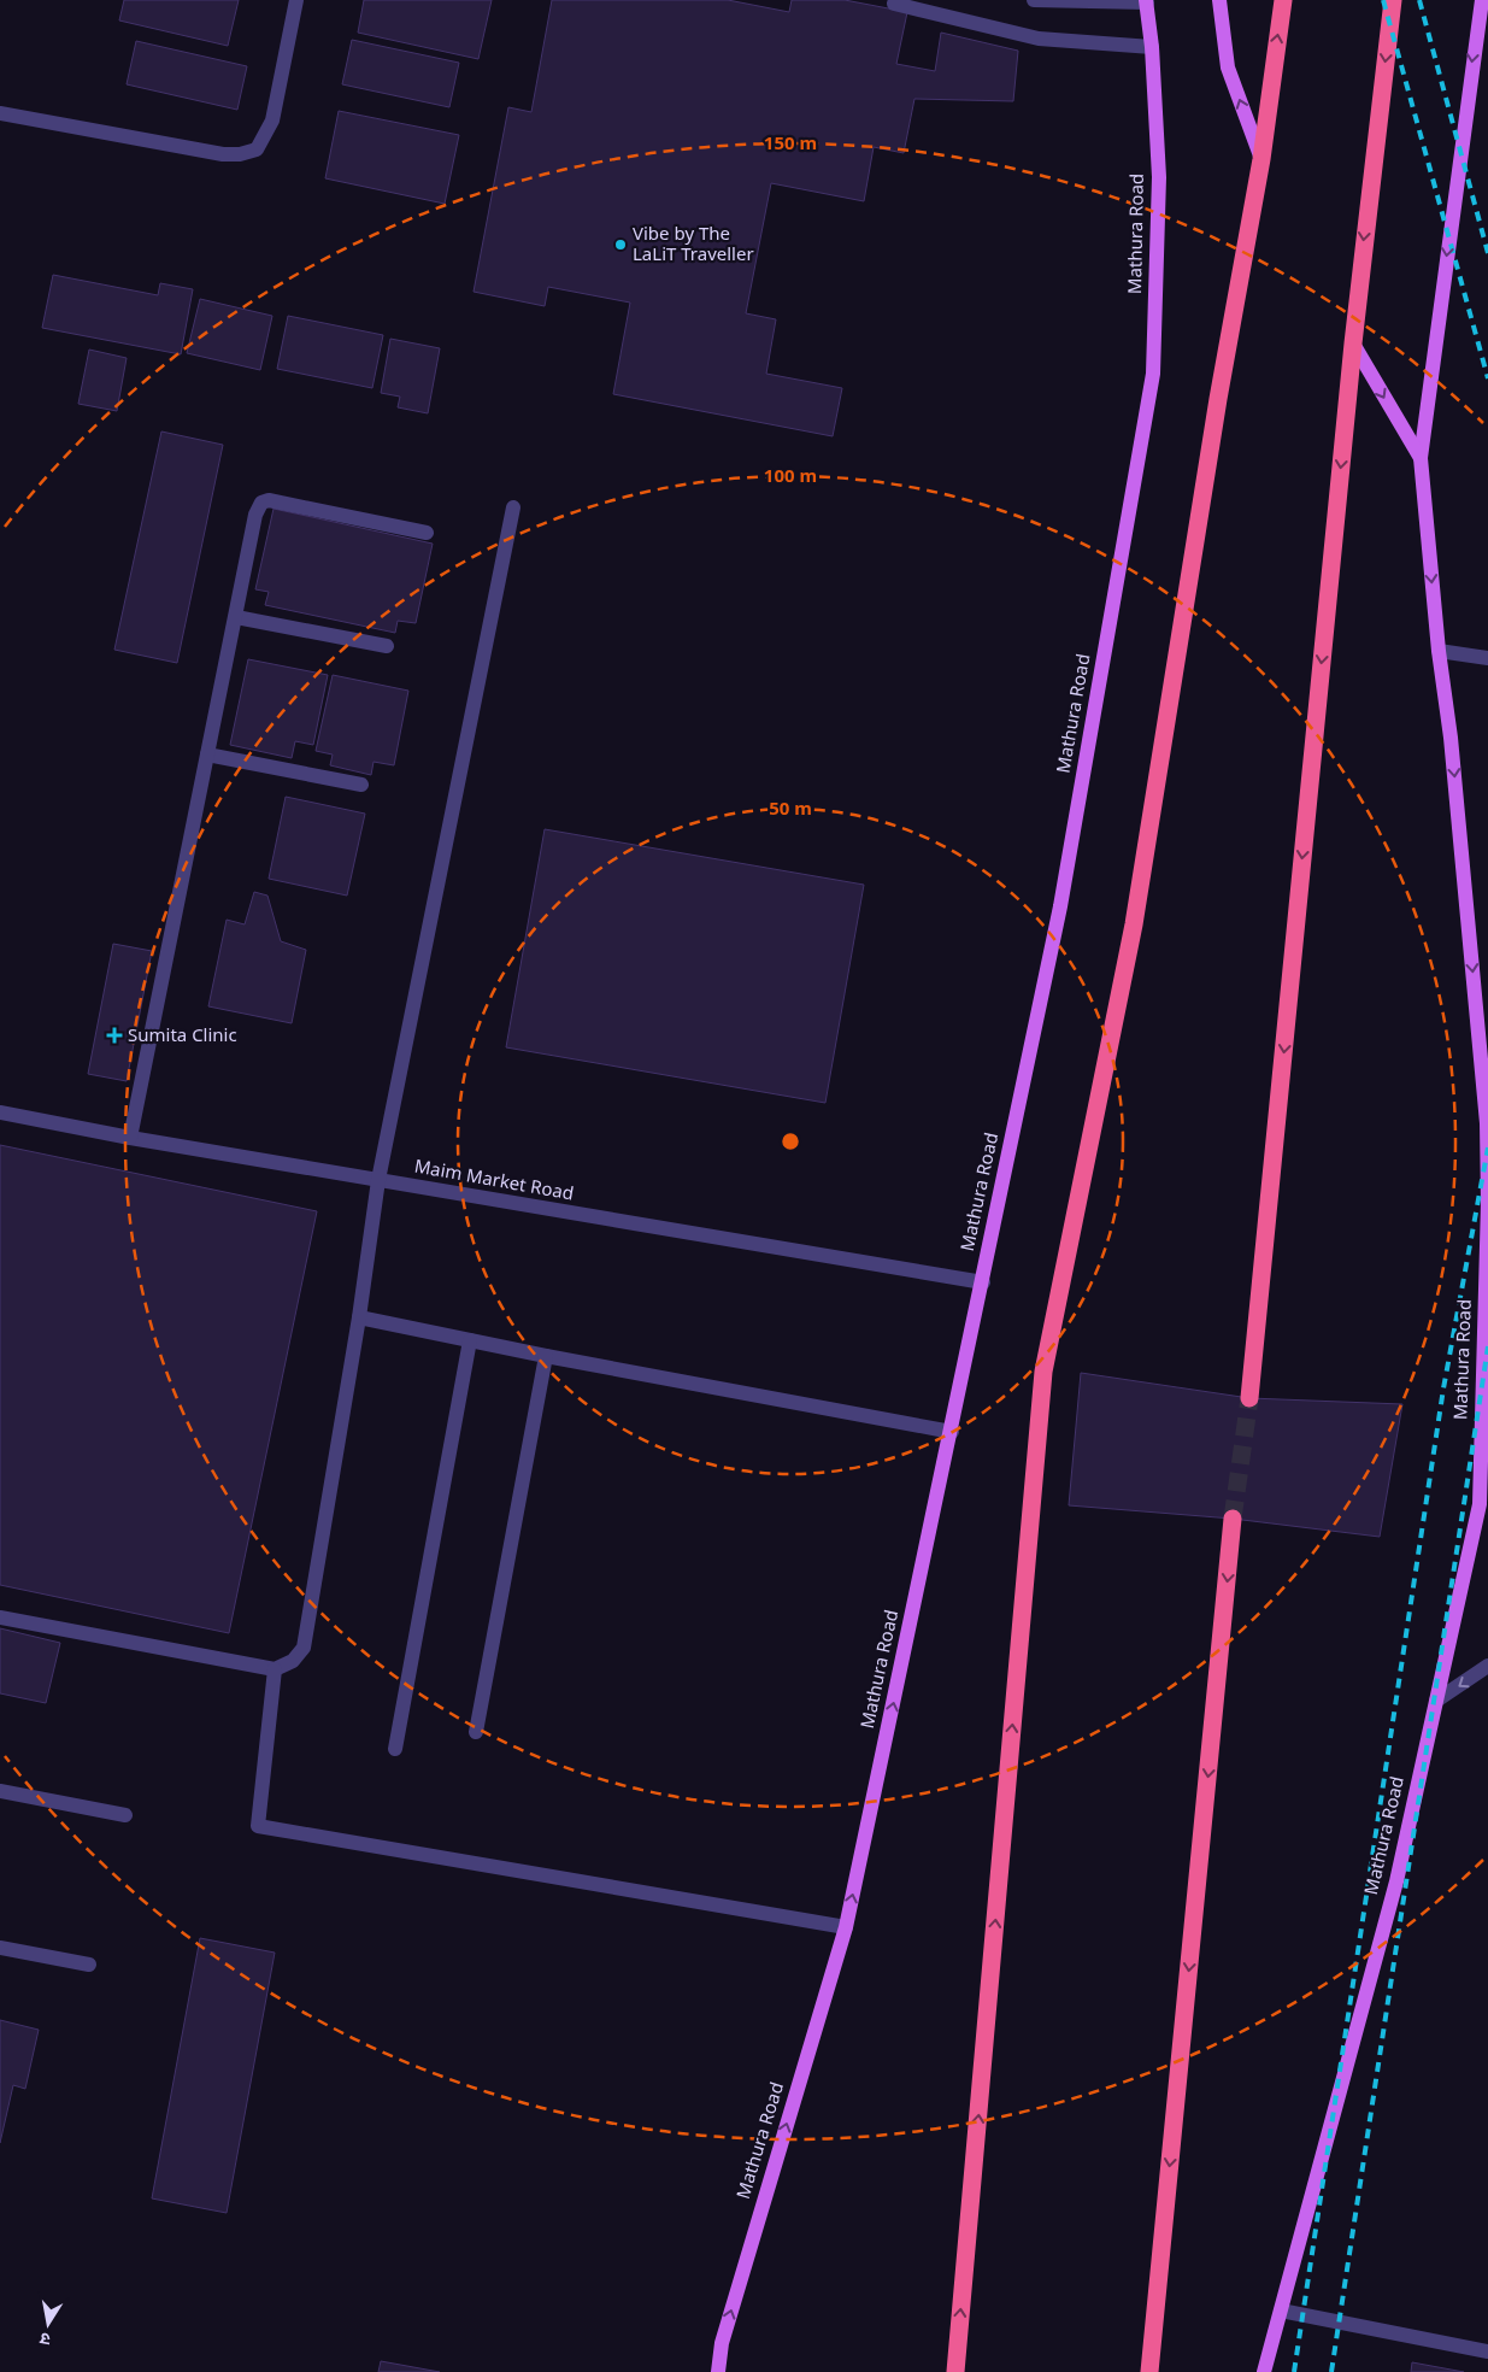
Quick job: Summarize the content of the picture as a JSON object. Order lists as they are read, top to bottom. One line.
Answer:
{"streets":{"main road":["Mathura Road"],"street":["Maim Market Road"]},"crossings":[["Mathura Road","Maim Market Road"]],"places":{"other":["Vibe by The LaLiT Traveller"],"health":["Sumita Clinic"]},"north":"bottom","rings":["150 m","100 m","50 m"]}
